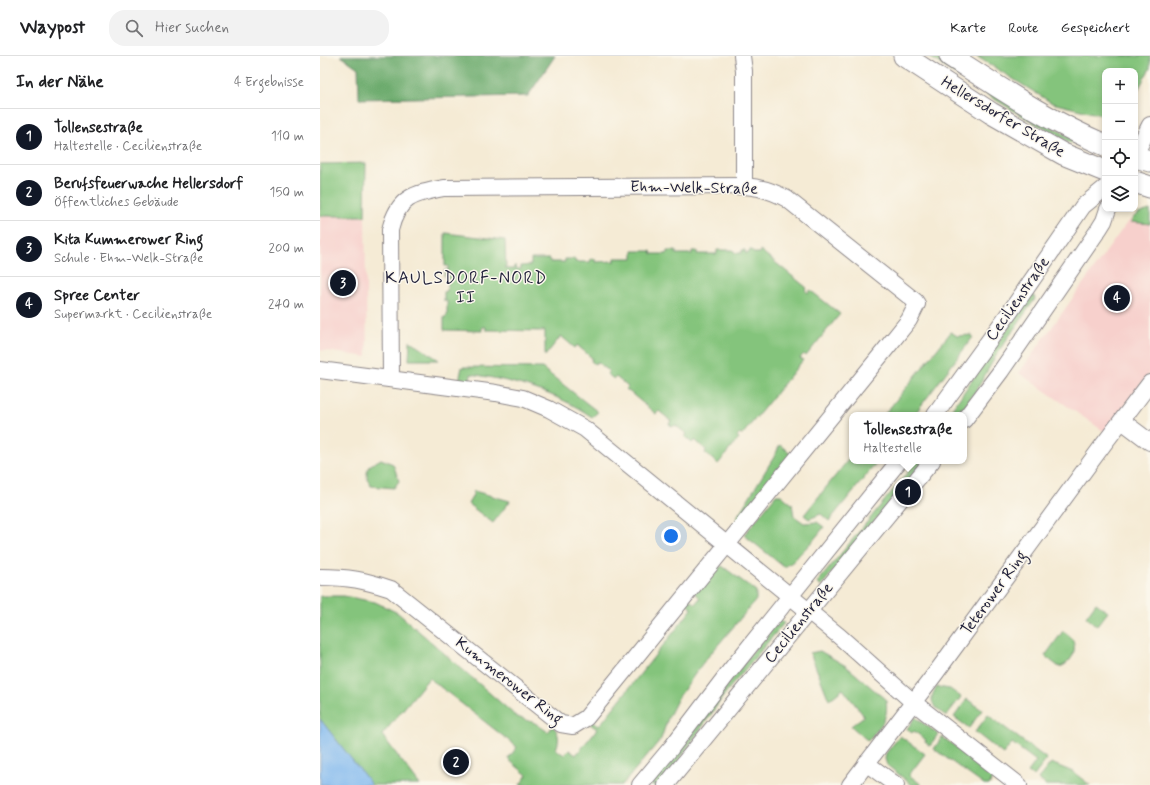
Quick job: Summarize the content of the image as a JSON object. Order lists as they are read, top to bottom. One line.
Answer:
{"streets":{"main road":["Hellersdorfer Straße"],"street":["Ehm-Welk-Straße","Cecilienstraße","Teterower Ring","Kummerower Ring"]},"crossings":[["Ehm-Welk-Straße","Kummerower Ring"]],"districts":["KAULSDORF-NORD II"],"page":{"header":"Waypost","search":"Hier suchen","nav":["Karte","Route","Gespeichert"],"heading":["In der Nähe","4 Ergebnisse"],"map_buttons":["+","−"],"list":[{"mark":"1","name":"Tollensestraße","note":"Haltestelle · Cecilienstraße","value":"110 m"},{"mark":"2","name":"Berufsfeuerwache Hellersdorf","note":"Öffentliches Gebäude","value":"150 m"},{"mark":"3","name":"Kita Kummerower Ring","note":"Schule · Ehm-Welk-Straße","value":"200 m"},{"mark":"4","name":"Spree Center","note":"Supermarkt · Cecilienstraße","value":"240 m"}],"pins":["3","4","1","2"],"popup":["Tollensestraße","Haltestelle"]}}
